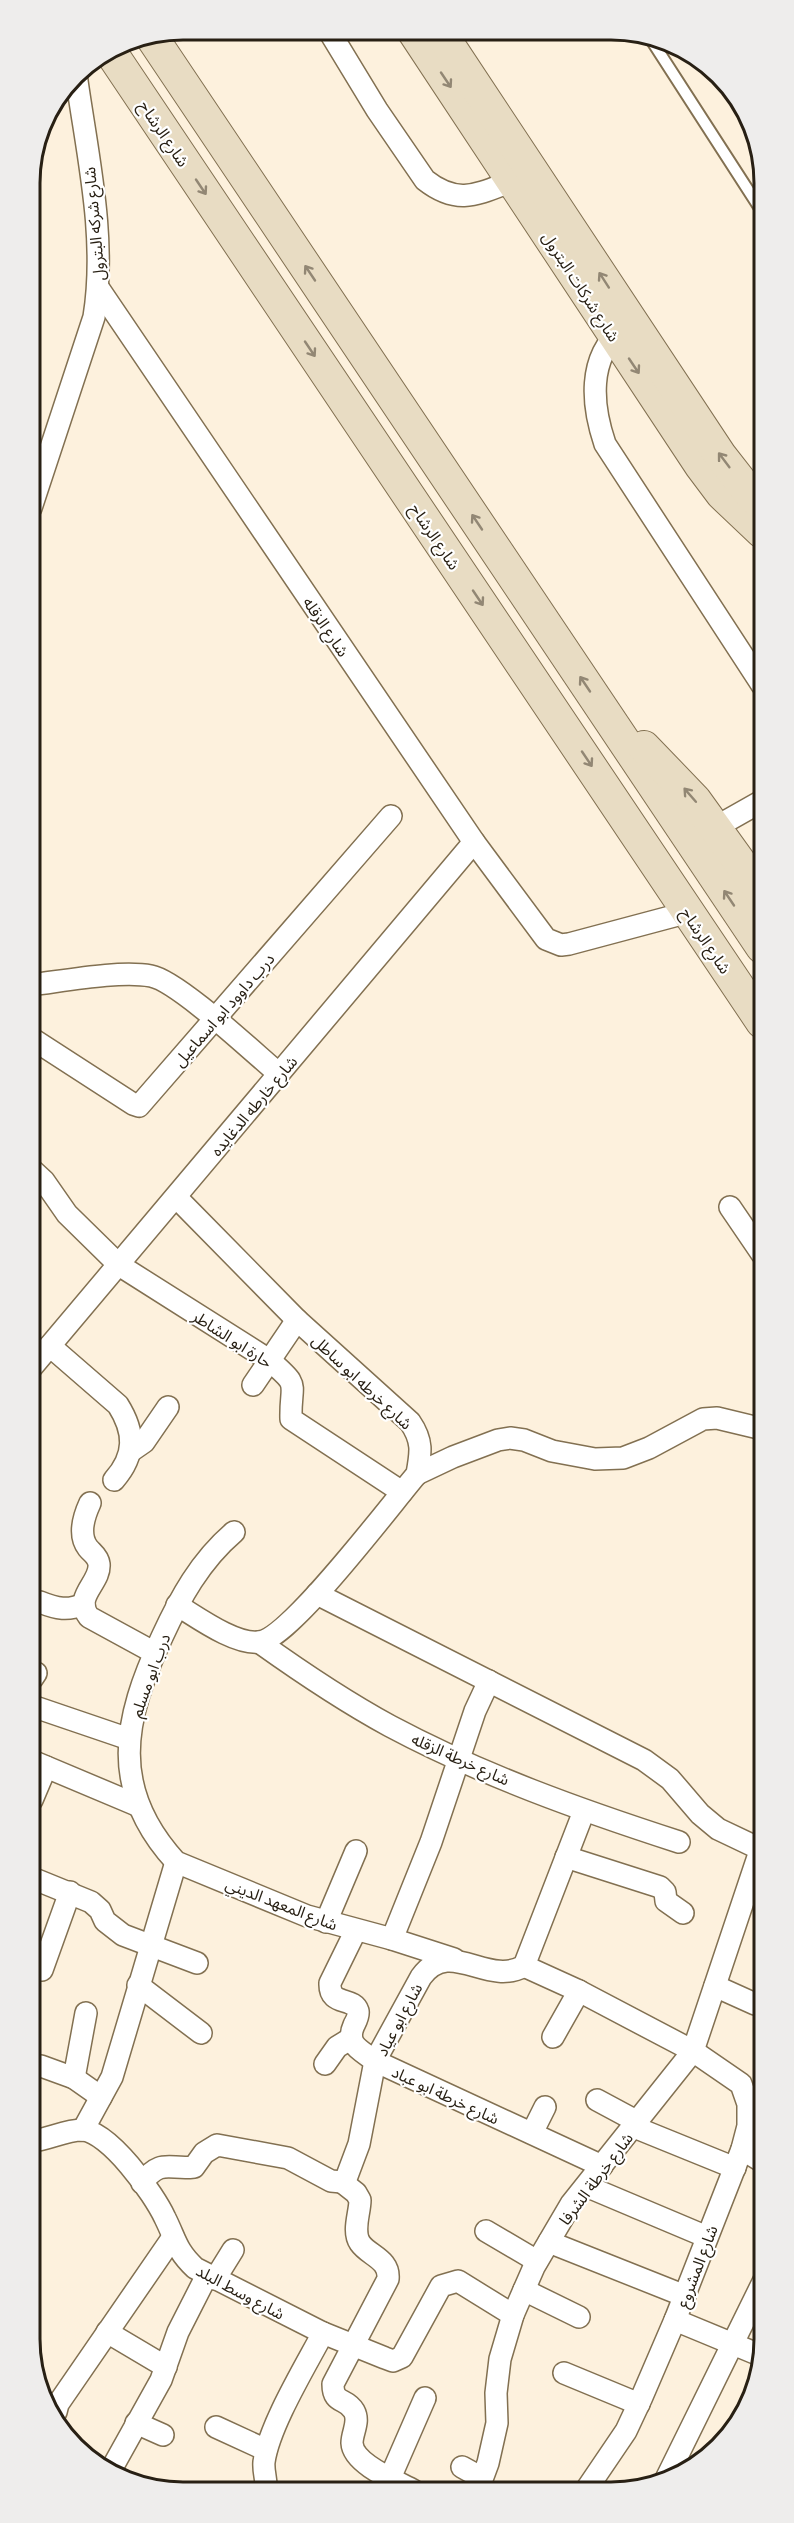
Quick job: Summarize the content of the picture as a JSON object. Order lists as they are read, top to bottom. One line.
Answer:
{"streets":{"main road":["شارع الرشاح","شارع شركات البترول"],"street":["شارع شركه البترول","شارع الزقله","درب داوود ابو اسماعيل","شارع خارطه الدغايده","حارة ابو الشاطر","شارع خرطه ابو ساطل","درب ابو مسلم","شارع خرطة الزقله","شارع المعهد الديني","شارع ابو عياد","شارع خرطة ابو عباد","شارع خرطة الشرفا","شارع المشروع","شارع وسط البلد"]},"crossings":[["شارع الرشاح","شارع الزقله"],["شارع شركه البترول","شارع الزقله"],["شارع الزقله","شارع خارطه الدغايده"],["شارع خارطه الدغايده","حارة ابو الشاطر"],["شارع خارطه الدغايده","شارع خرطه ابو ساطل"],["درب ابو مسلم","شارع المعهد الديني"],["شارع المعهد الديني","شارع ابو عياد"],["شارع ابو عياد","شارع خرطة ابو عباد"],["شارع خرطة ابو عباد","شارع خرطة الشرفا"],["شارع خرطة الشرفا","شارع المشروع"],["شارع خرطة الشرفا","شارع وسط البلد"]]}
